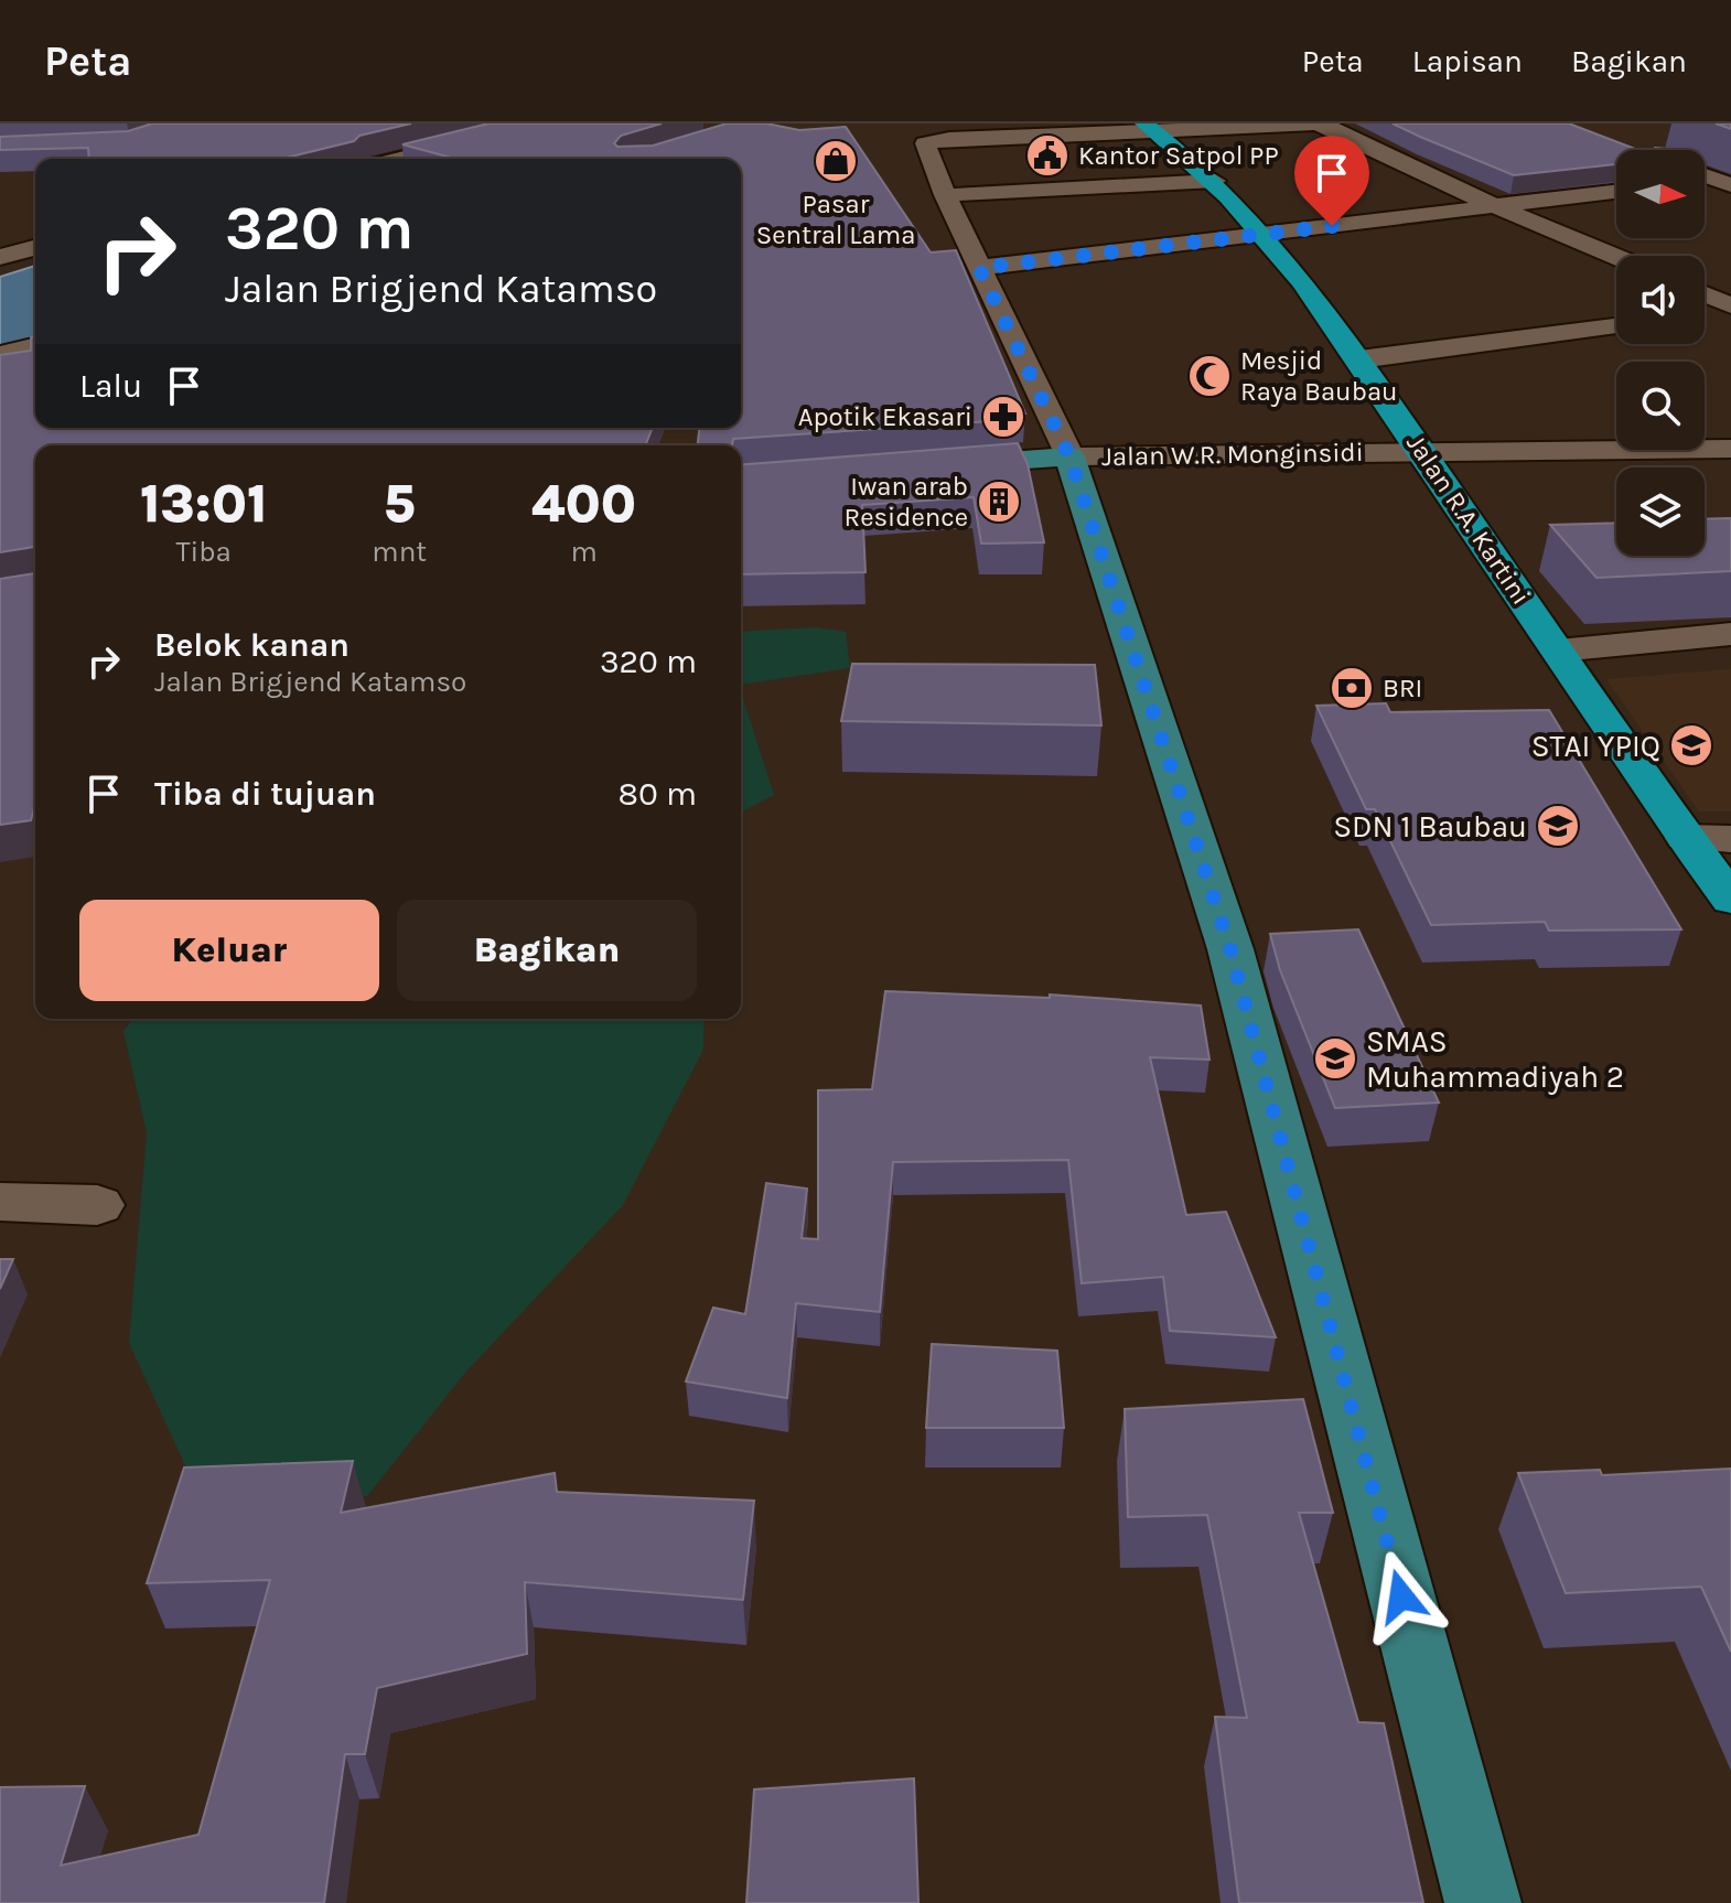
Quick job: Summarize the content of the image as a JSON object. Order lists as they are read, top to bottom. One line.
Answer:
{"streets":{"highway":["Jalan R.A. Kartini"],"main road":["Jalan W.R. Monginsidi"]},"crossings":[["Jalan W.R. Monginsidi","Jalan R.A. Kartini"]],"places":{"public building":["Kantor Satpol PP"],"shop":["Pasar Sentral Lama"],"mosque":["Mesjid Raya Baubau"],"pharmacy":["Apotik Ekasari"],"building":["Iwan arab Residence"],"bank":["BRI"],"school or university":["STAI YPIQ","SDN 1 Baubau","SMAS Muhammadiyah 2"]},"north":"right","page":{"header":"Peta","nav":["Peta","Lapisan","Bagikan"],"turn":["320 m","Jalan Brigjend Katamso"],"then":"Lalu","eta":["13:01","Tiba","5","mnt","400","m"],"list":[{"name":"Belok kanan","note":"Jalan Brigjend Katamso","value":"320 m"},{"name":"Tiba di tujuan","value":"80 m"}],"buttons":["Keluar","Bagikan"]}}
